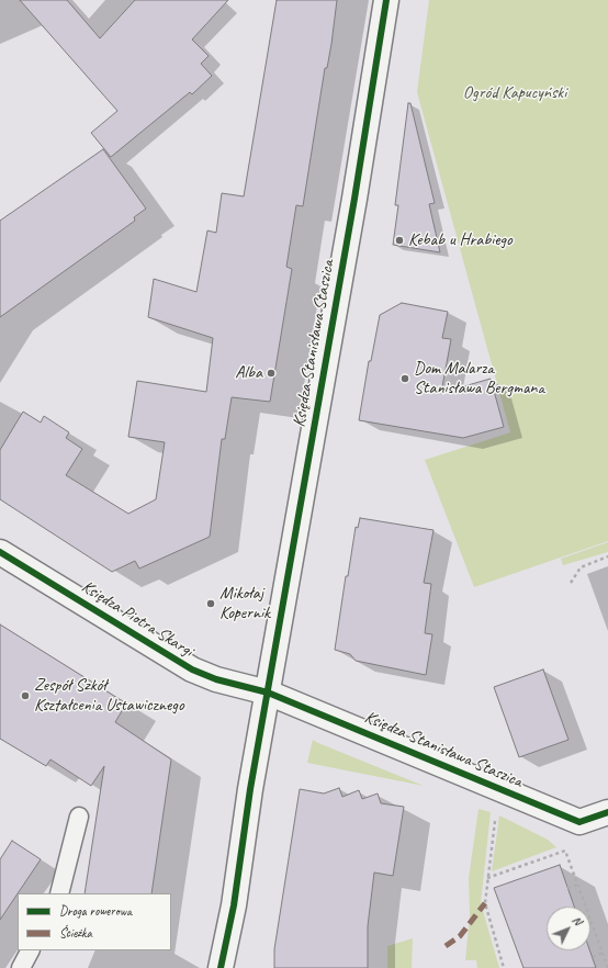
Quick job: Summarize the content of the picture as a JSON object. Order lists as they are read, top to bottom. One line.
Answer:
{"streets":{"street":["Księdza Stanisława Staszica","Księdza Piotra Skargi"]},"crossings":[["Księdza Stanisława Staszica","Księdza Piotra Skargi"]],"parks":["Ogród Kapucyński"],"places":["Kebab u Hrabiego","Alba","Dom Malarza Stanisława Bergmana","Mikołaj Kopernik","Zespół Szkół Kształcenia Ustawicznego"],"legend":["Droga rowerowa","Ścieżka"],"north":"top right"}
